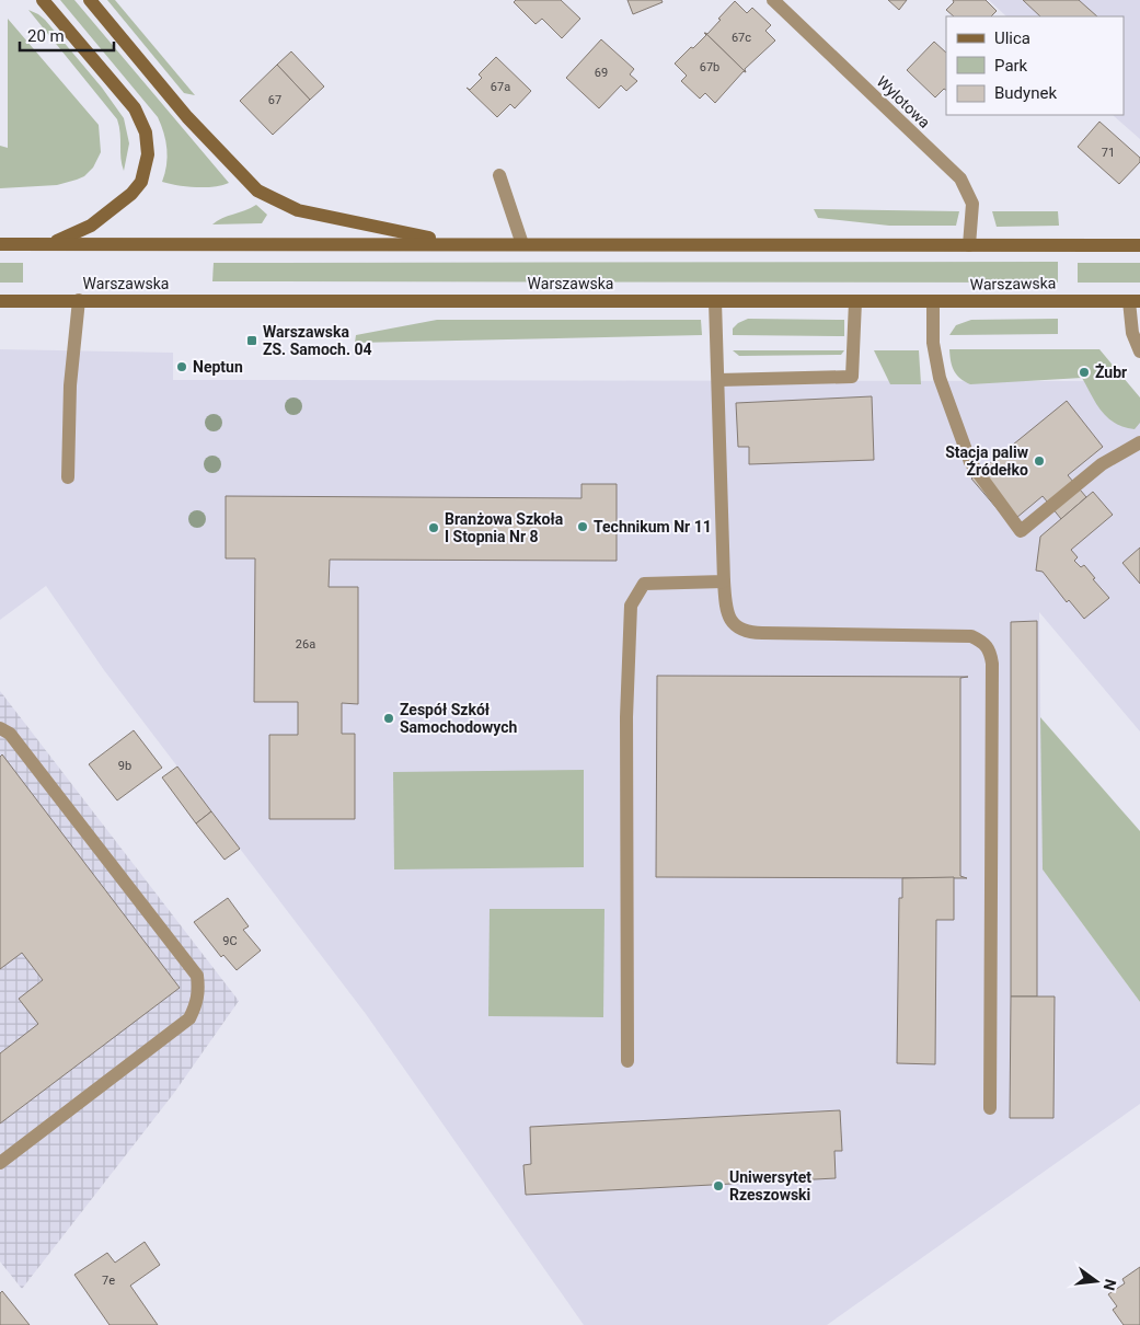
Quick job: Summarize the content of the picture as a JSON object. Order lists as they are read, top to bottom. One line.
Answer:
{"streets":{"main road":["Warszawska"],"street":["Wylotowa"]},"places":{"transit":["Warszawska ZS. Samoch. 04"],"other":["Neptun","Żubr","Stacja paliw Źródełko","Technikum Nr 11","Branżowa Szkoła I Stopnia Nr 8","Zespół Szkół Samochodowych","Uniwersytet Rzeszowski"]},"house_numbers":["67c","67b","69","67a","67","71","26a","9b","9C","7e"],"legend":["Ulica","Park","Budynek"],"scale_bar":"20 m","north":"right"}
